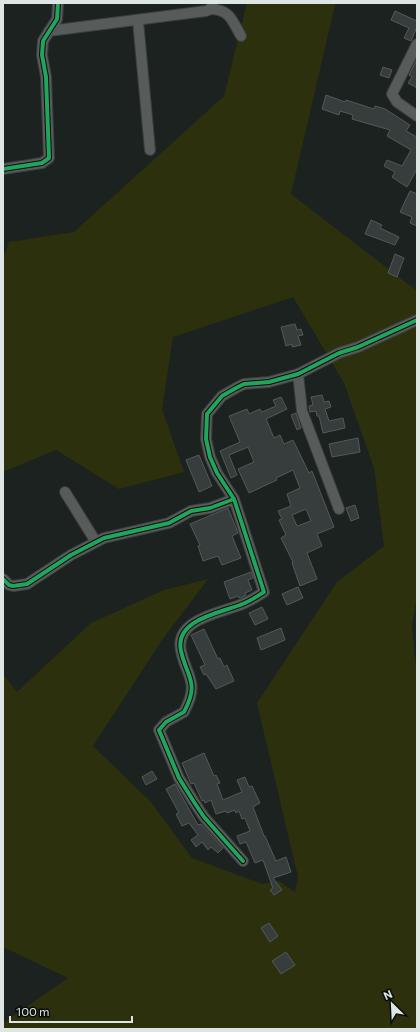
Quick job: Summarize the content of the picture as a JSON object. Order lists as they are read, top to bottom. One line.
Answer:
{"scale_bar":"100 m","north":"top left"}
